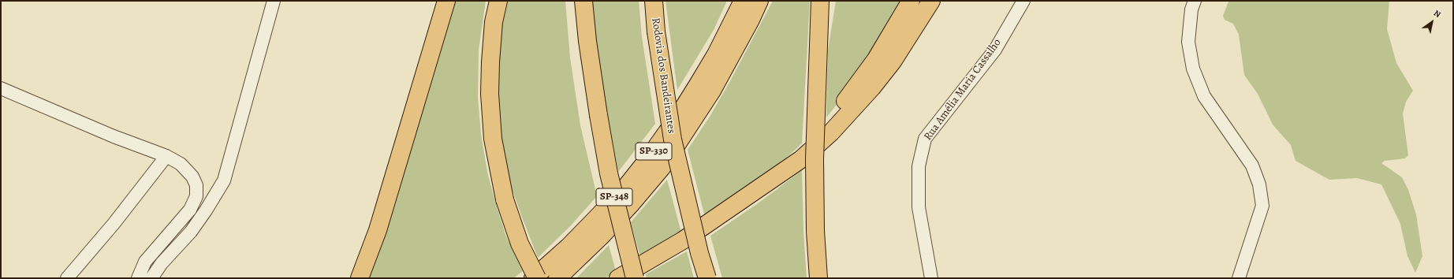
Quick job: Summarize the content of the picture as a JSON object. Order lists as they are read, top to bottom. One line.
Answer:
{"streets":{"highway":["Rodovia dos Bandeirantes","SP-330","SP-348"],"street":["Rua Amélia Maria Cassalho"]},"north":"top right"}
